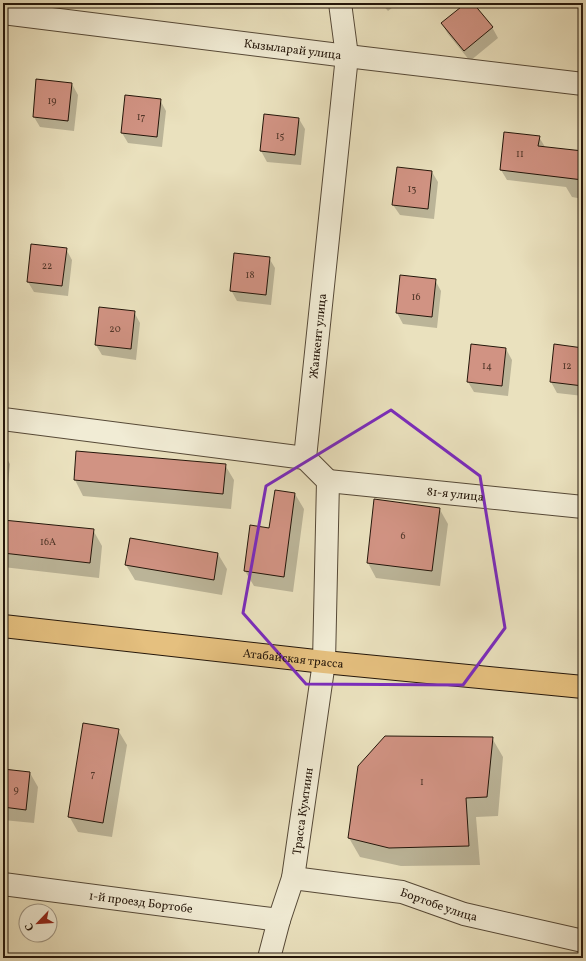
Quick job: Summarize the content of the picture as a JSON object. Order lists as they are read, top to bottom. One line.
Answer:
{"streets":{"main road":["Атабайская трасса"],"street":["Кызыларай улица","Жанкент улица","81-я улица","Трасса Кумтиин","1-й проезд Бортобе","Бортобе улица"]},"crossings":[["Кызыларай улица","Жанкент улица"],["Атабайская трасса","Трасса Кумтиин"],["Трасса Кумтиин","1-й проезд Бортобе"],["Трасса Кумтиин","Бортобе улица"]],"house_numbers":["19","17","15","11","13","22","18","16","20","14","12","6","16А","7","1","9"],"north":"bottom left"}
